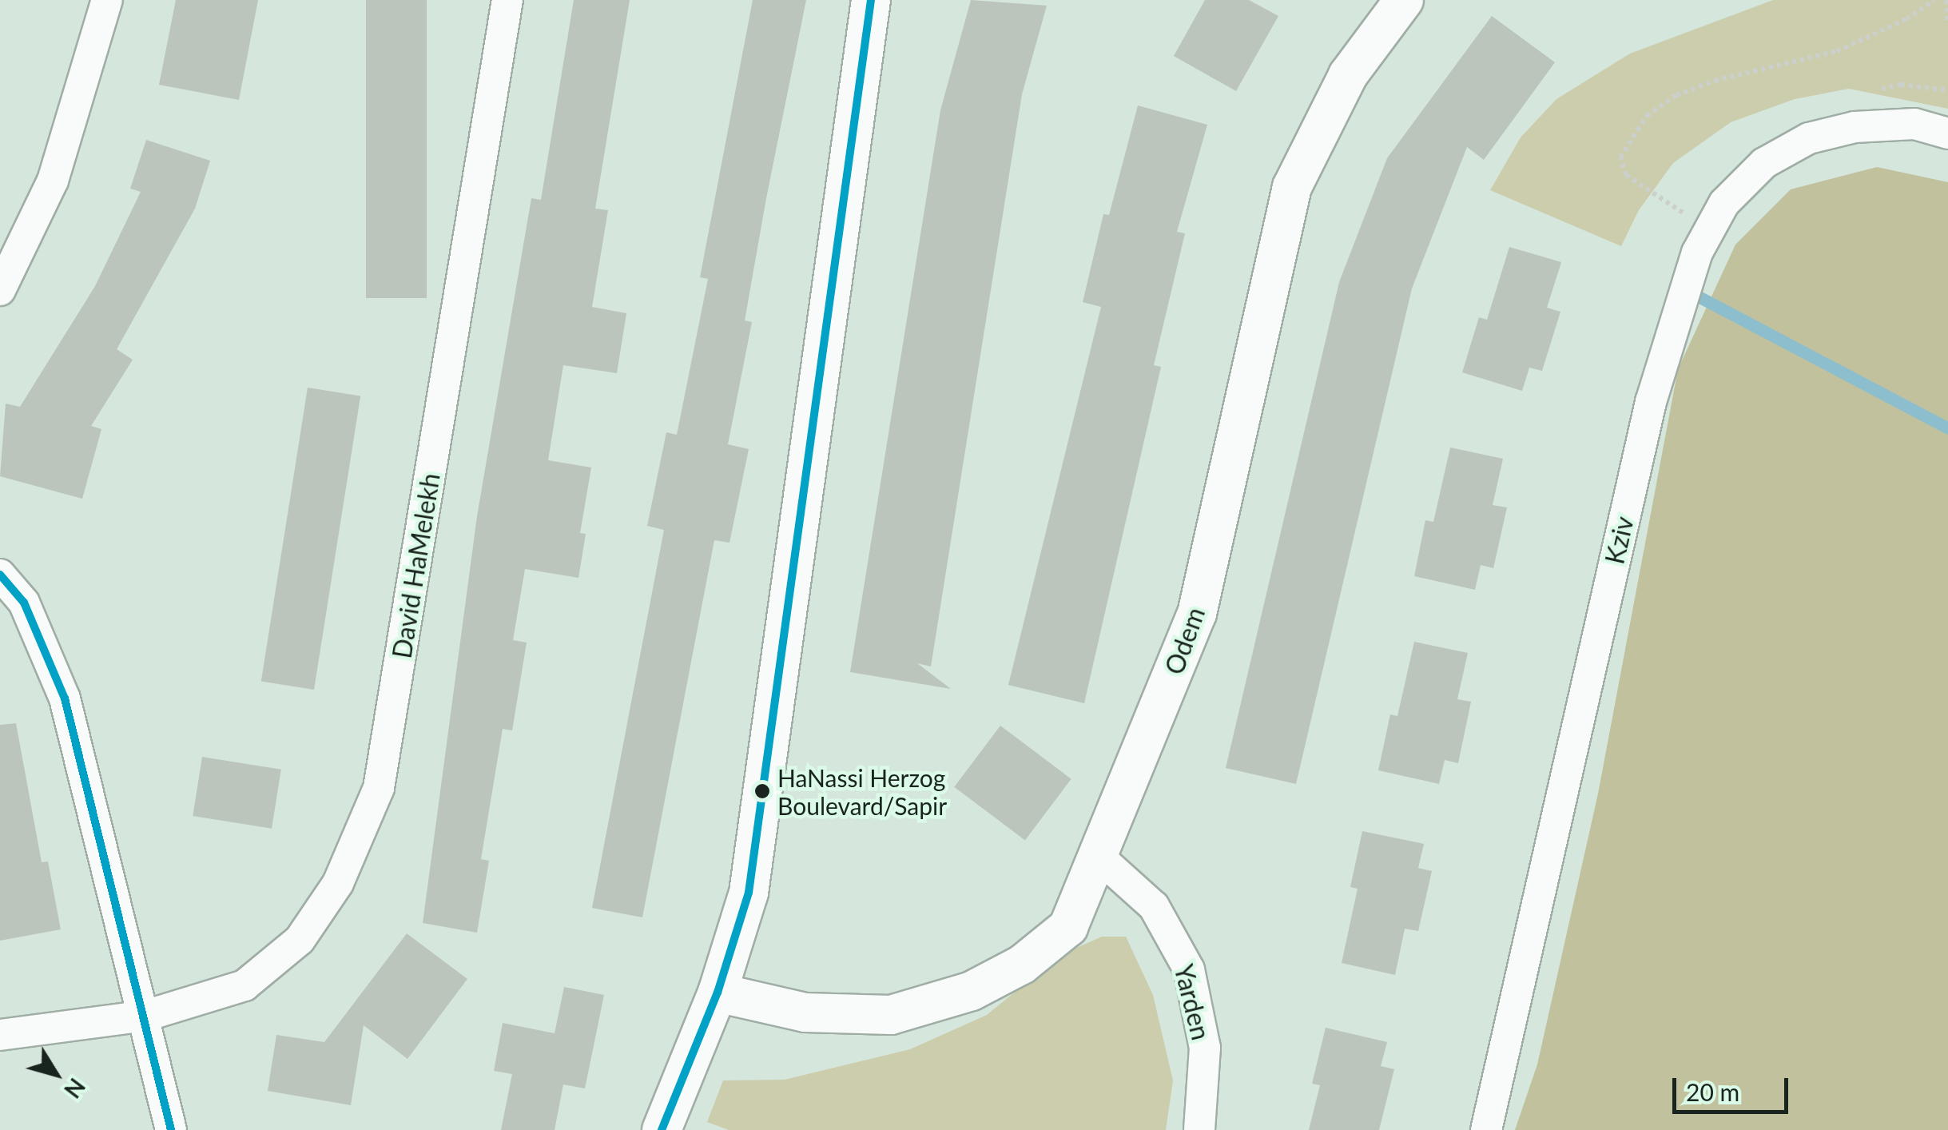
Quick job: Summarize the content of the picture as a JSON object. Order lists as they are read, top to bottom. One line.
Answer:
{"streets":{"street":["Kziv","David HaMelekh","Odem","Yarden"]},"crossings":[["Odem","Yarden"]],"places":["HaNassi Herzog Boulevard/Sapir"],"scale_bar":"20 m","north":"bottom right"}
